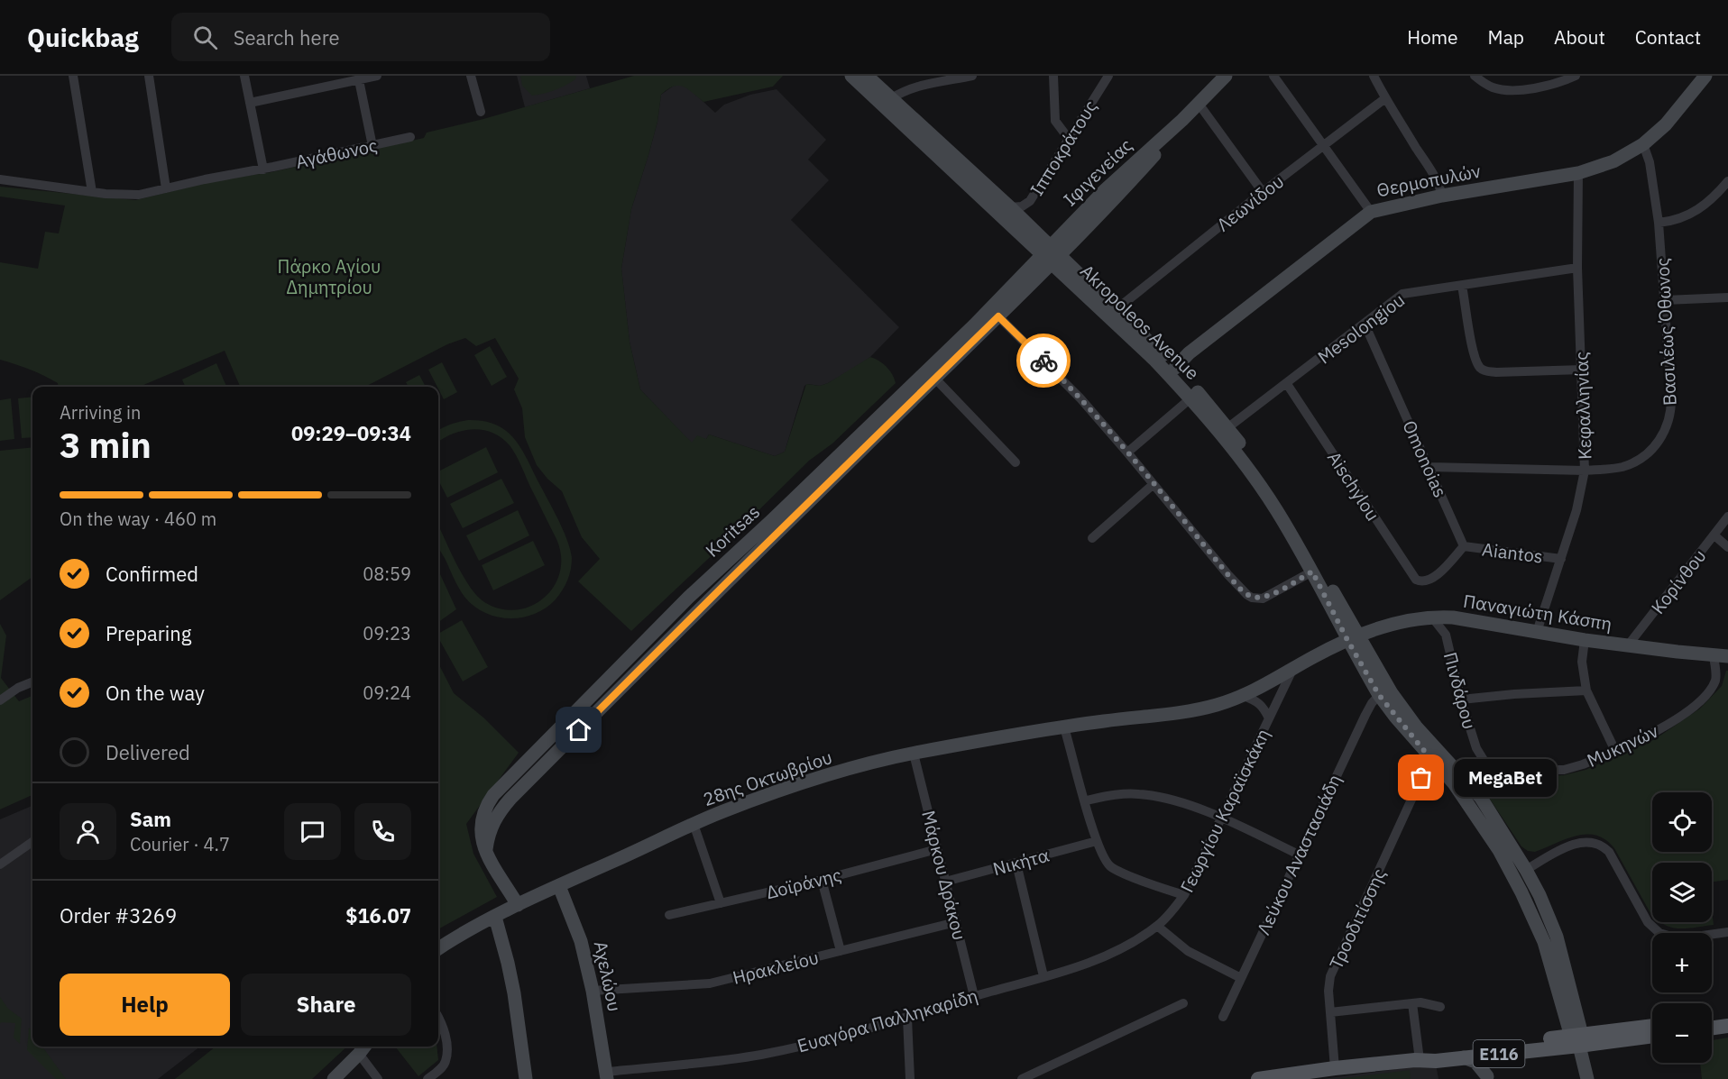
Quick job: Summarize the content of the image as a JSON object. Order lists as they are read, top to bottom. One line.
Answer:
{"streets":{"main road":["E116"],"street":["Ιπποκράτους","Αγάθωνος","Ιφιγενείας","Θερμοπυλών","Λεωνίδου","Akropoleos Avenue","Mesolongiou","Βασιλέως Όθωνος","Κεφαλληνίας","Omonoias","Aischylou","Koritsas","Aiantos","Κορίνθου","Παναγιώτη Κάσπη","Πινδάρου","Μυκηνών","28ης Οκτωβρίου","Γεωργίου Καραϊσκάκη","Λεύκου Αναστασιάδη","Νικήτα","Μάρκου Δράκου","Δοϊράνης","Τροοδιτίσσης","Ηρακλείου","Αχελώου","Ευαγόρα Παλληκαρίδη"]},"crossings":[["Ιπποκράτους","Akropoleos Avenue"],["Ιφιγενείας","Akropoleos Avenue"],["Ιφιγενείας","Koritsas"],["Θερμοπυλών","Akropoleos Avenue"],["Θερμοπυλών","Βασιλέως Όθωνος"],["Θερμοπυλών","Κεφαλληνίας"],["Λεωνίδου","Akropoleos Avenue"],["Akropoleos Avenue","Mesolongiou"],["Akropoleos Avenue","Koritsas"],["Akropoleos Avenue","Παναγιώτη Κάσπη"],["Akropoleos Avenue","28ης Οκτωβρίου"],["Mesolongiou","Κεφαλληνίας"],["Mesolongiou","Omonoias"],["Mesolongiou","Aischylou"],["Βασιλέως Όθωνος","Κεφαλληνίας"],["Βασιλέως Όθωνος","Omonoias"],["Κεφαλληνίας","Aiantos"],["Κεφαλληνίας","Παναγιώτη Κάσπη"],["Omonoias","Aischylou"],["Omonoias","Aiantos"],["Aischylou","Aiantos"],["Koritsas","28ης Οκτωβρίου"],["Κορίνθου","Παναγιώτη Κάσπη"],["Παναγιώτη Κάσπη","Πινδάρου"],["Παναγιώτη Κάσπη","Μυκηνών"],["Παναγιώτη Κάσπη","28ης Οκτωβρίου"],["Πινδάρου","Μυκηνών"],["28ης Οκτωβρίου","Γεωργίου Καραϊσκάκη"],["28ης Οκτωβρίου","Μάρκου Δράκου"],["28ης Οκτωβρίου","Αχελώου"],["Γεωργίου Καραϊσκάκη","Ευαγόρα Παλληκαρίδη"],["Νικήτα","Μάρκου Δράκου"],["Μάρκου Δράκου","Δοϊράνης"],["Μάρκου Δράκου","Ηρακλείου"],["Μάρκου Δράκου","Ευαγόρα Παλληκαρίδη"],["Τροοδιτίσσης","E116"],["Ηρακλείου","Αχελώου"],["Αχελώου","Ευαγόρα Παλληκαρίδη"]],"parks":["Πάρκο Αγίου Δημητρίου"],"places":["MegaBet"],"page":{"header":"Quickbag","search":"Search here","nav":["Home","Map","About","Contact"],"heading":["3 min","Arriving in","09:29–09:34"],"panel":["Sam","Courier · 4.7","Order #3269","$16.07"],"bar":"On the way · 460 m","list":[["Confirmed","08:59"],["Preparing","09:23"],["On the way","09:24"],"Delivered"],"bubble":"MegaBet","map_buttons":["+","−"],"buttons":["Help","Share"]}}
